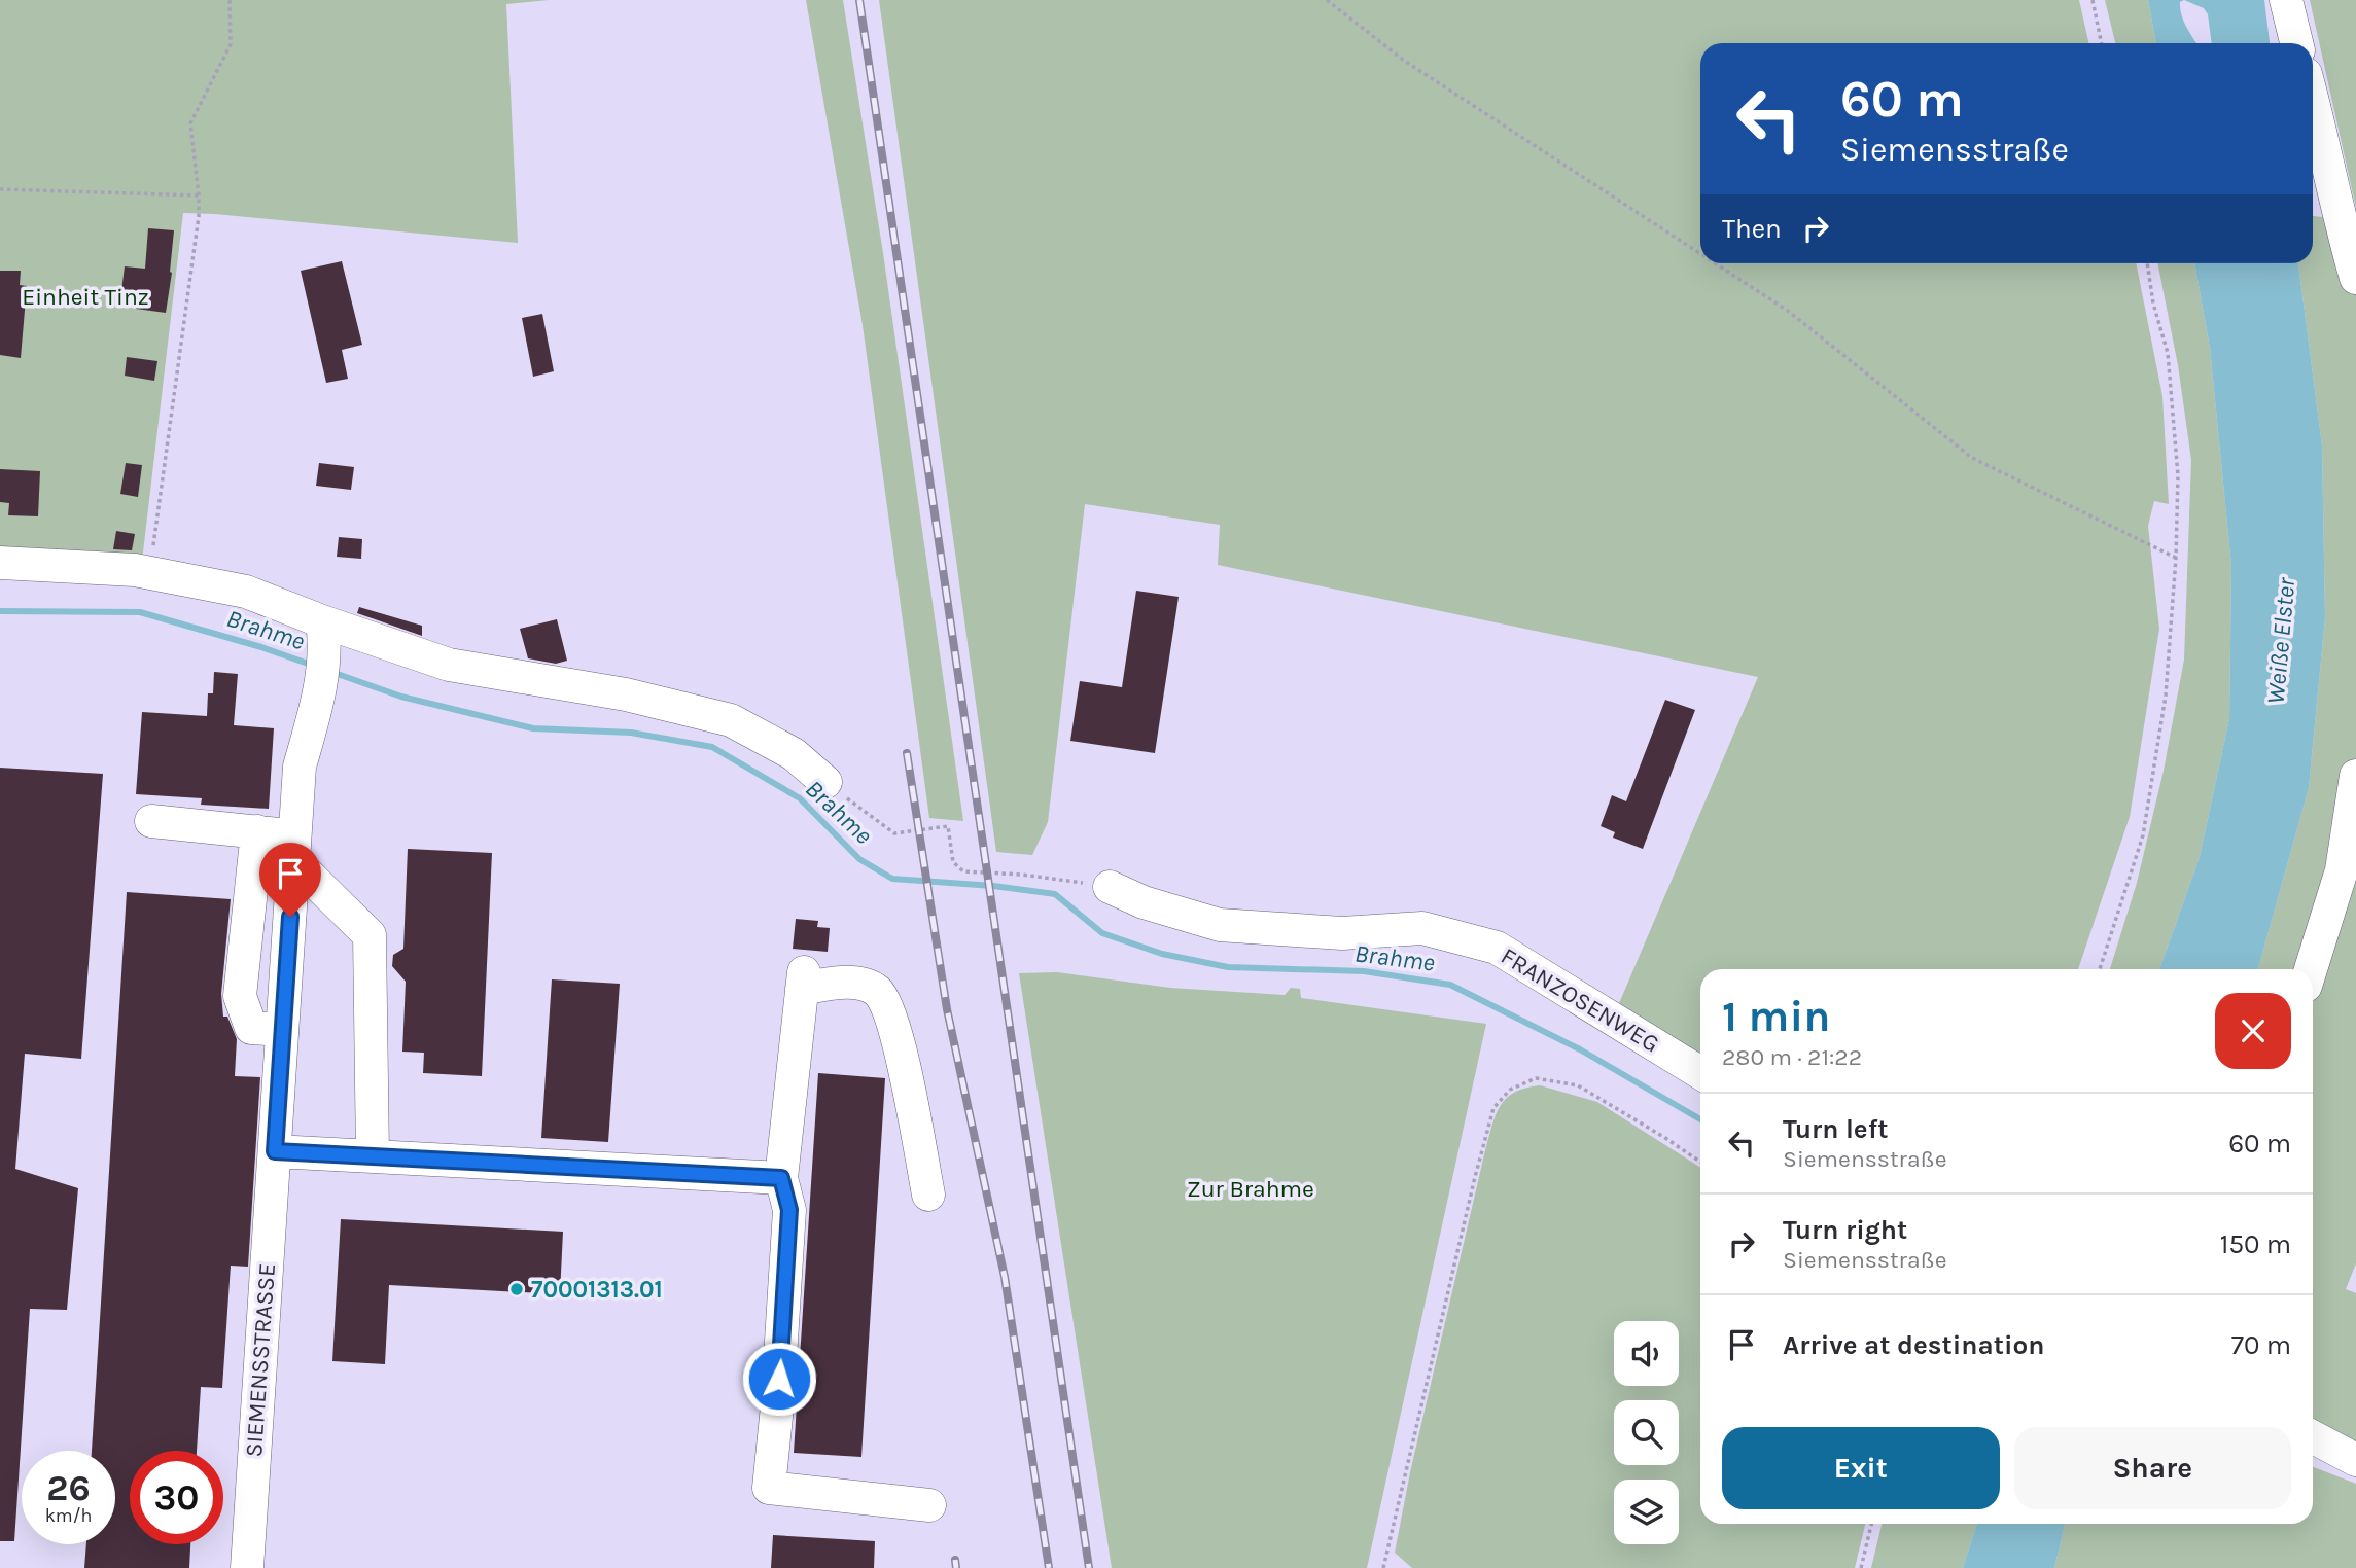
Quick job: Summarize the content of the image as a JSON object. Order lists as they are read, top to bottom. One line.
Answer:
{"streets":{"street":["FRANZOSENWEG","SIEMENSSTRASSE"]},"water":["Brahme","Weiße Elster"],"parks":["Einheit Tinz","Zur Brahme"],"places":["70001313.01"],"page":{"turn":["60 m","Siemensstraße"],"then":"Then","heading":["1 min","280 m · 21:22"],"list":[{"name":"Turn left","note":"Siemensstraße","value":"60 m"},{"name":"Turn right","note":"Siemensstraße","value":"150 m"},{"name":"Arrive at destination","value":"70 m"}],"buttons":["Exit","Share"],"speed":"26 km/h","limit":"30"}}
